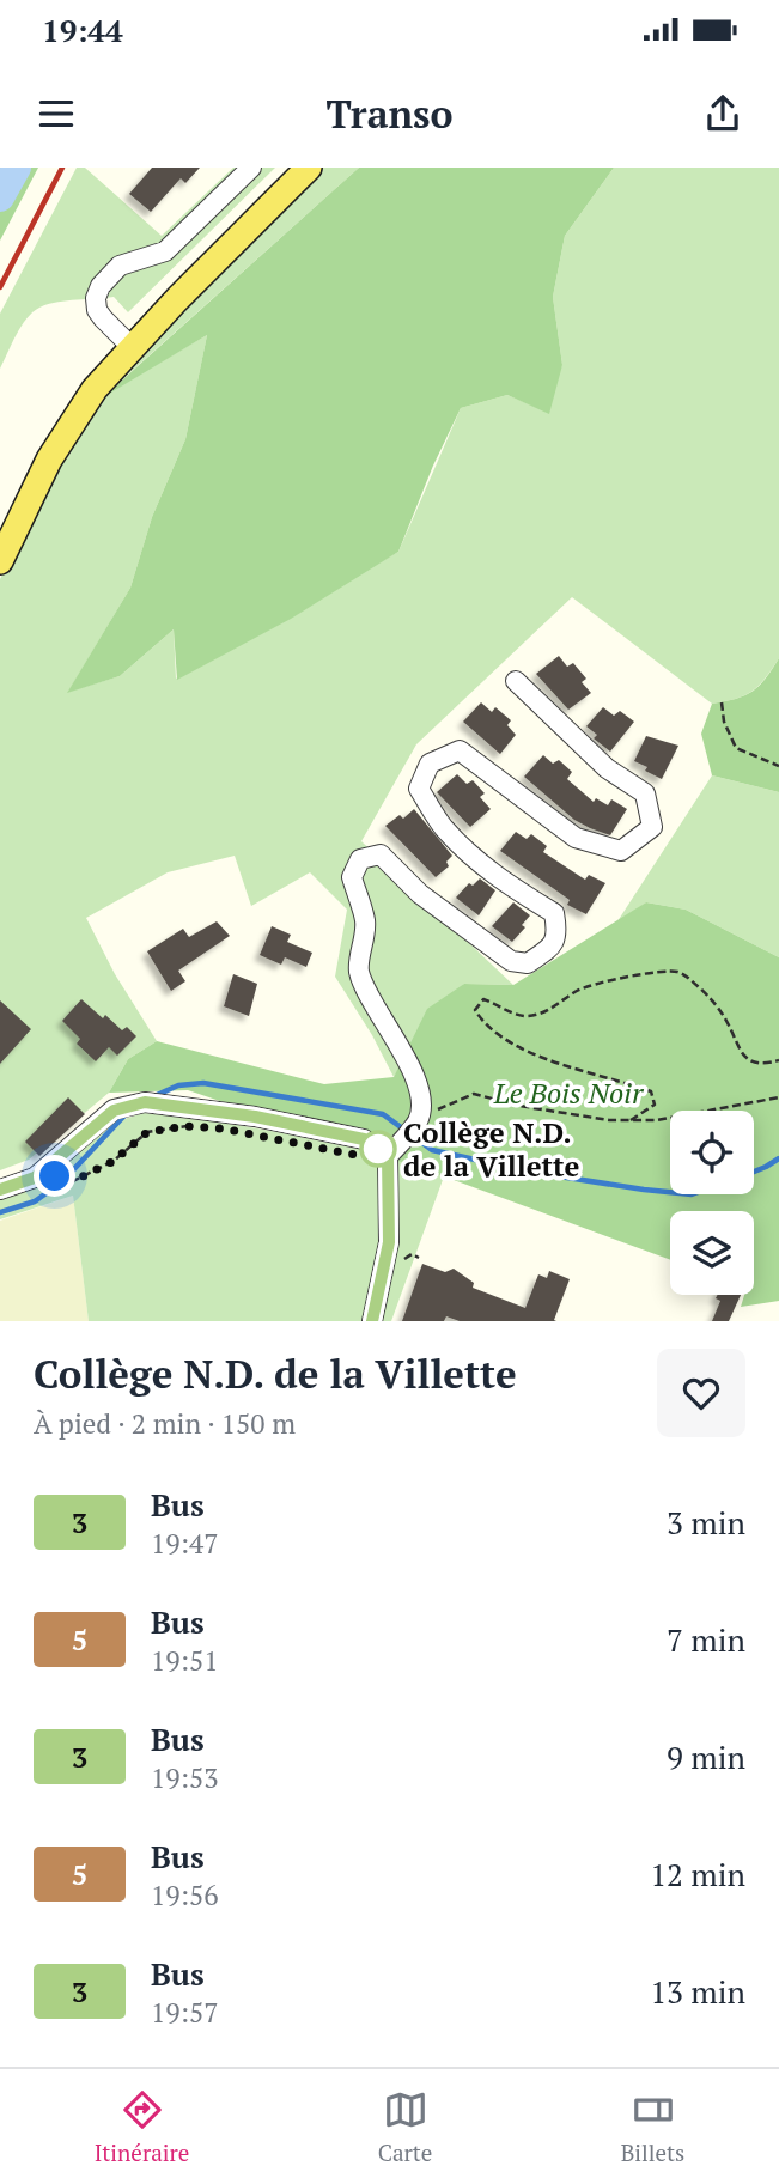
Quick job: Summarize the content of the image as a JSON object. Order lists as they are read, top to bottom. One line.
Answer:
{"parks":["Le Bois Noir"],"places":["Collège N.D. de la Villette"],"lines":["bus line 3"],"page":{"status":"19:44","header":"Transo","heading":["Collège N.D. de la Villette","À pied · 2 min · 150 m"],"list":[{"mark":"3","name":"Bus","note":"19:47","value":"3 min"},{"mark":"5","name":"Bus","note":"19:51","value":"7 min"},{"mark":"3","name":"Bus","note":"19:53","value":"9 min"},{"mark":"5","name":"Bus","note":"19:56","value":"12 min"},{"mark":"3","name":"Bus","note":"19:57","value":"13 min"}],"tabs":["Itinéraire","Carte","Billets"]}}
